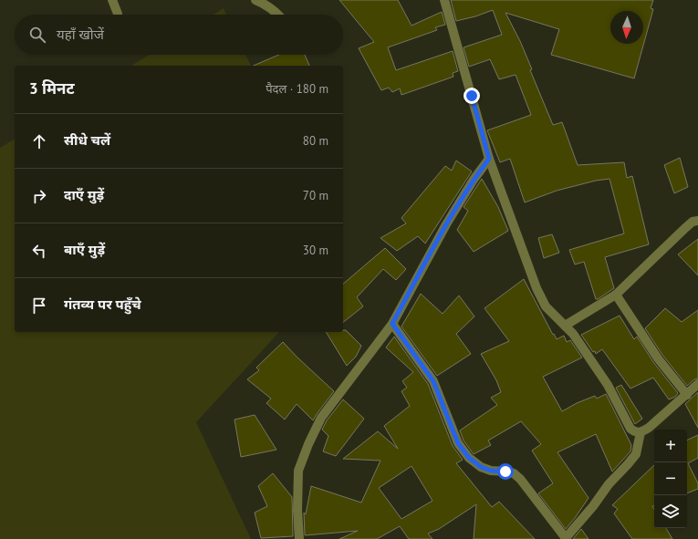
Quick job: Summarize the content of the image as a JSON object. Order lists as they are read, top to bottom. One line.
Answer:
{"north":"bottom","page":{"search":"यहाँ खोजें","heading":["3 मिनट","पैदल · 180 m"],"list":[["सीधे चलें","80 m"],["दाएँ मुड़ें","70 m"],["बाएँ मुड़ें","30 m"],"गंतव्य पर पहुँचे"],"map_buttons":["+","−"]}}
